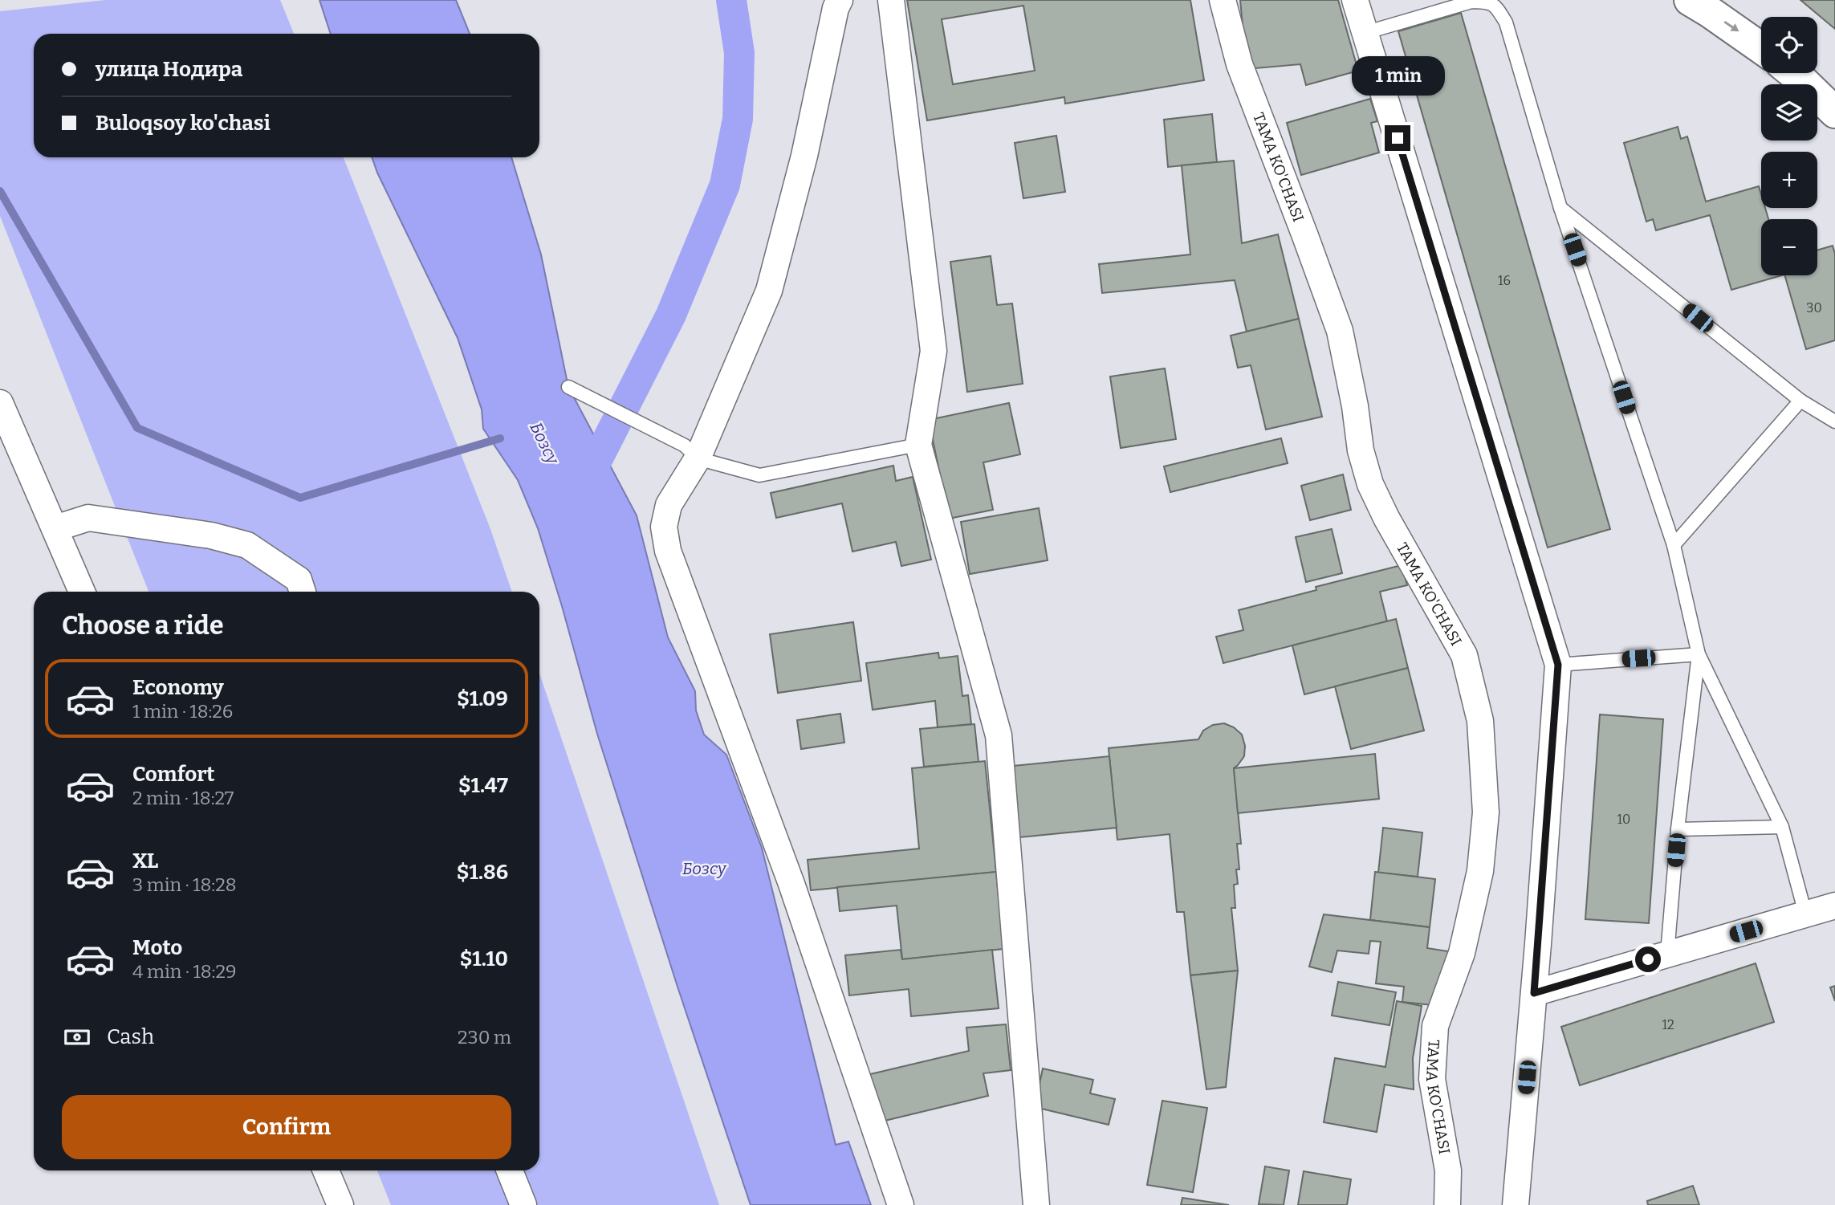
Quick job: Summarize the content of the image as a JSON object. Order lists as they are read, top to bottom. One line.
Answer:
{"streets":{"street":["TAMA KO'CHASI"]},"water":["Бозсу"],"house_numbers":["16","30","10","12"],"page":{"map_buttons":["+","−"],"banner":["улица Нодира","Buloqsoy ko'chasi"],"bubble":"1 min","heading":"Choose a ride","list":[{"name":"Economy","note":"1 min · 18:26","value":"$1.09"},{"name":"Comfort","note":"2 min · 18:27","value":"$1.47"},{"name":"XL","note":"3 min · 18:28","value":"$1.86"},{"name":"Moto","note":"4 min · 18:29","value":"$1.10"}],"pay":["Cash","230 m"],"buttons":"Confirm"}}
